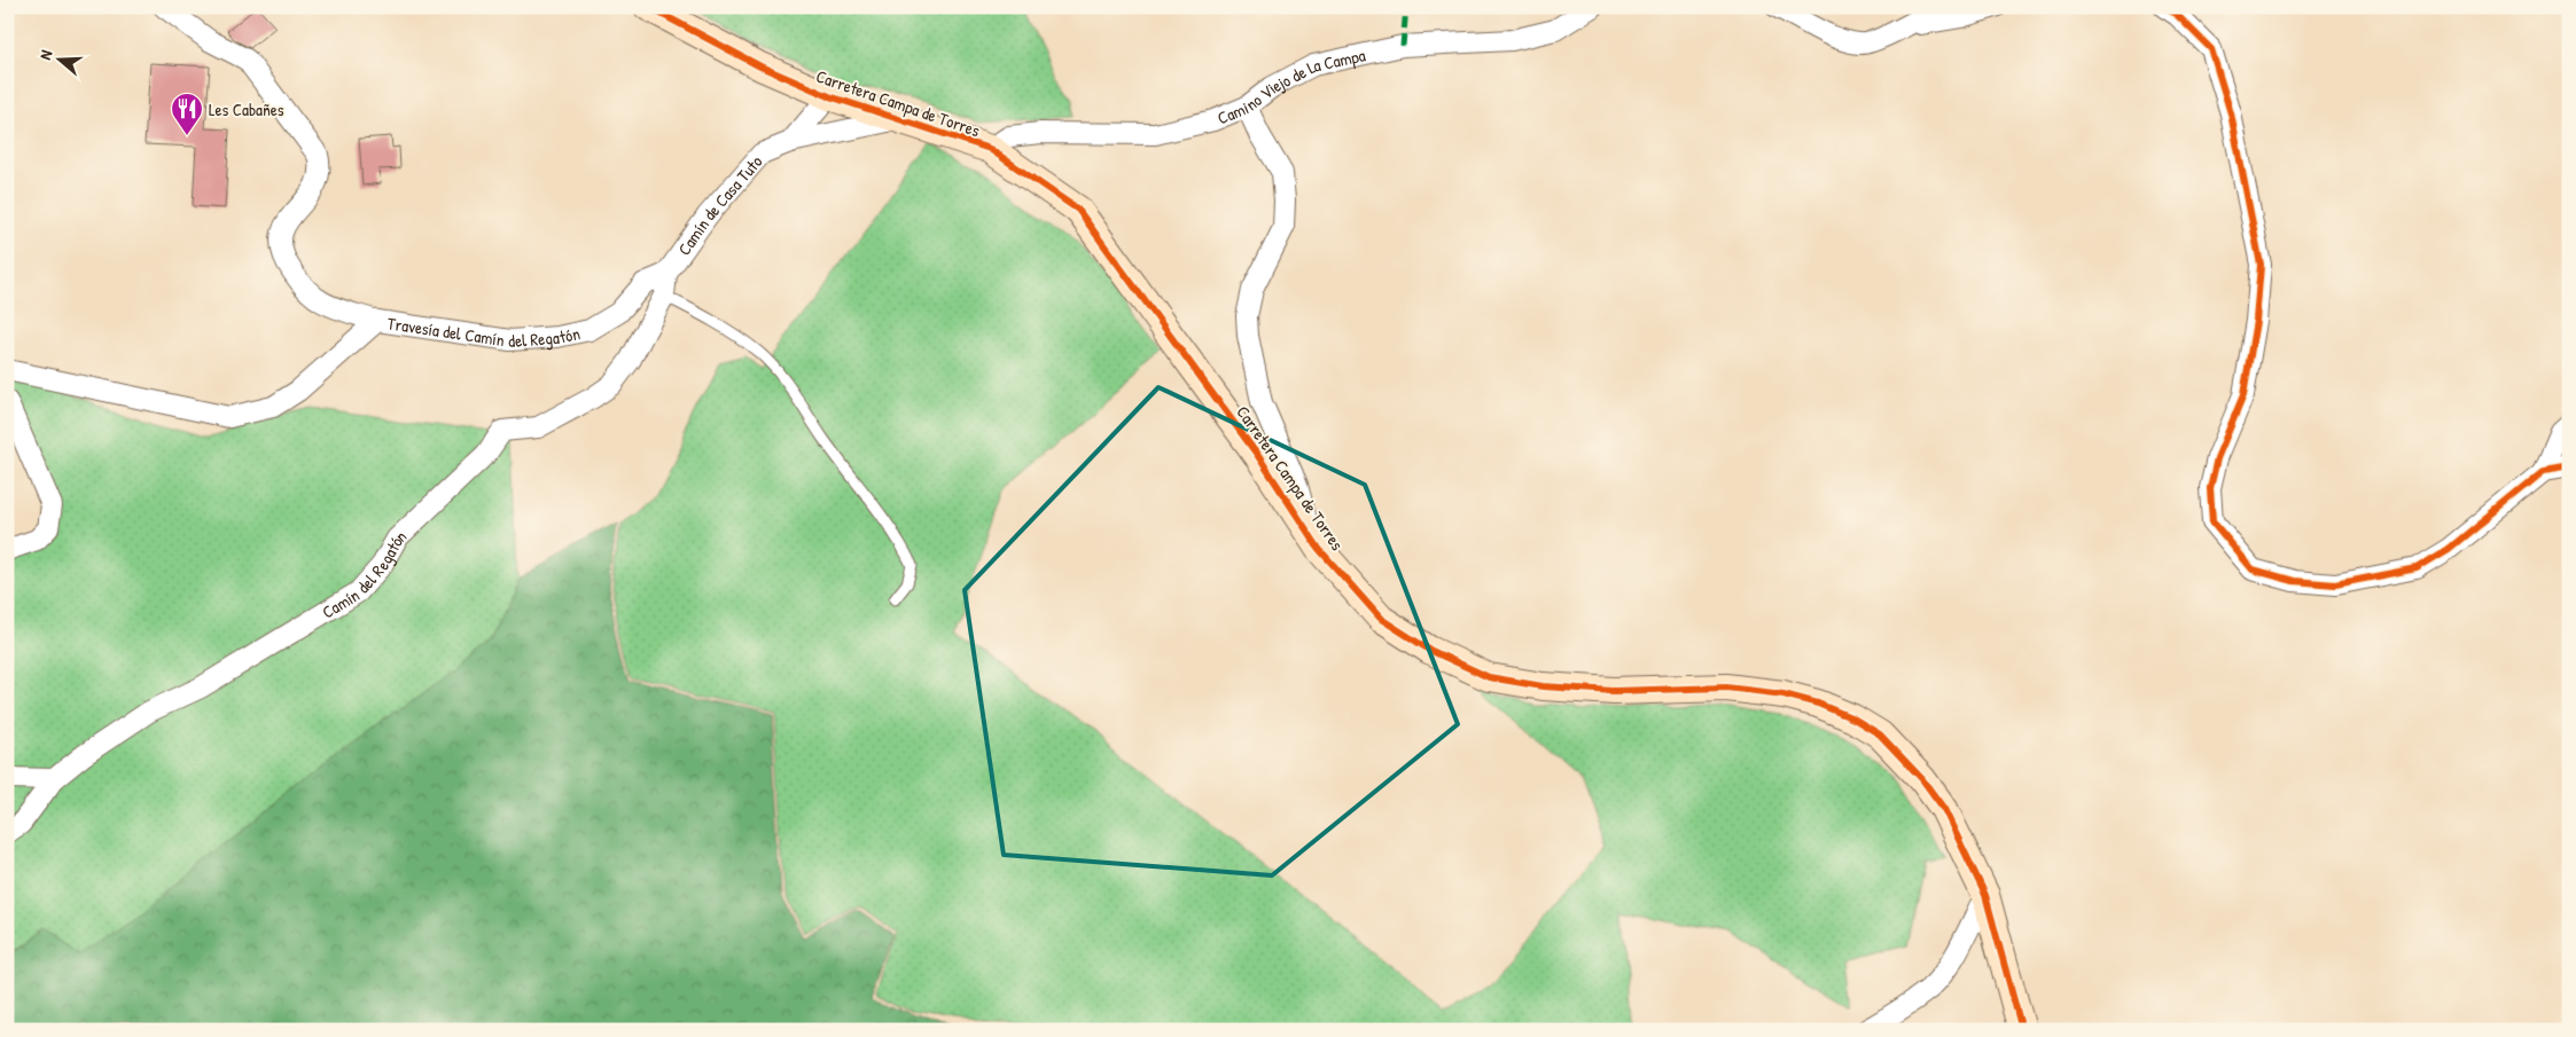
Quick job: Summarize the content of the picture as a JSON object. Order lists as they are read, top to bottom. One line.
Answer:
{"streets":{"street":["Camino Viejo de La Campa","Carretera Campa de Torres","Camín de Casa Tuto","Travesía del Camín del Regatón","Camín del Regatón"]},"crossings":[["Camino Viejo de La Campa","Carretera Campa de Torres"],["Carretera Campa de Torres","Camín de Casa Tuto"],["Camín de Casa Tuto","Travesía del Camín del Regatón"],["Camín de Casa Tuto","Camín del Regatón"],["Travesía del Camín del Regatón","Camín del Regatón"]],"places":{"restaurant":["Les Cabañes"]},"north":"left"}
